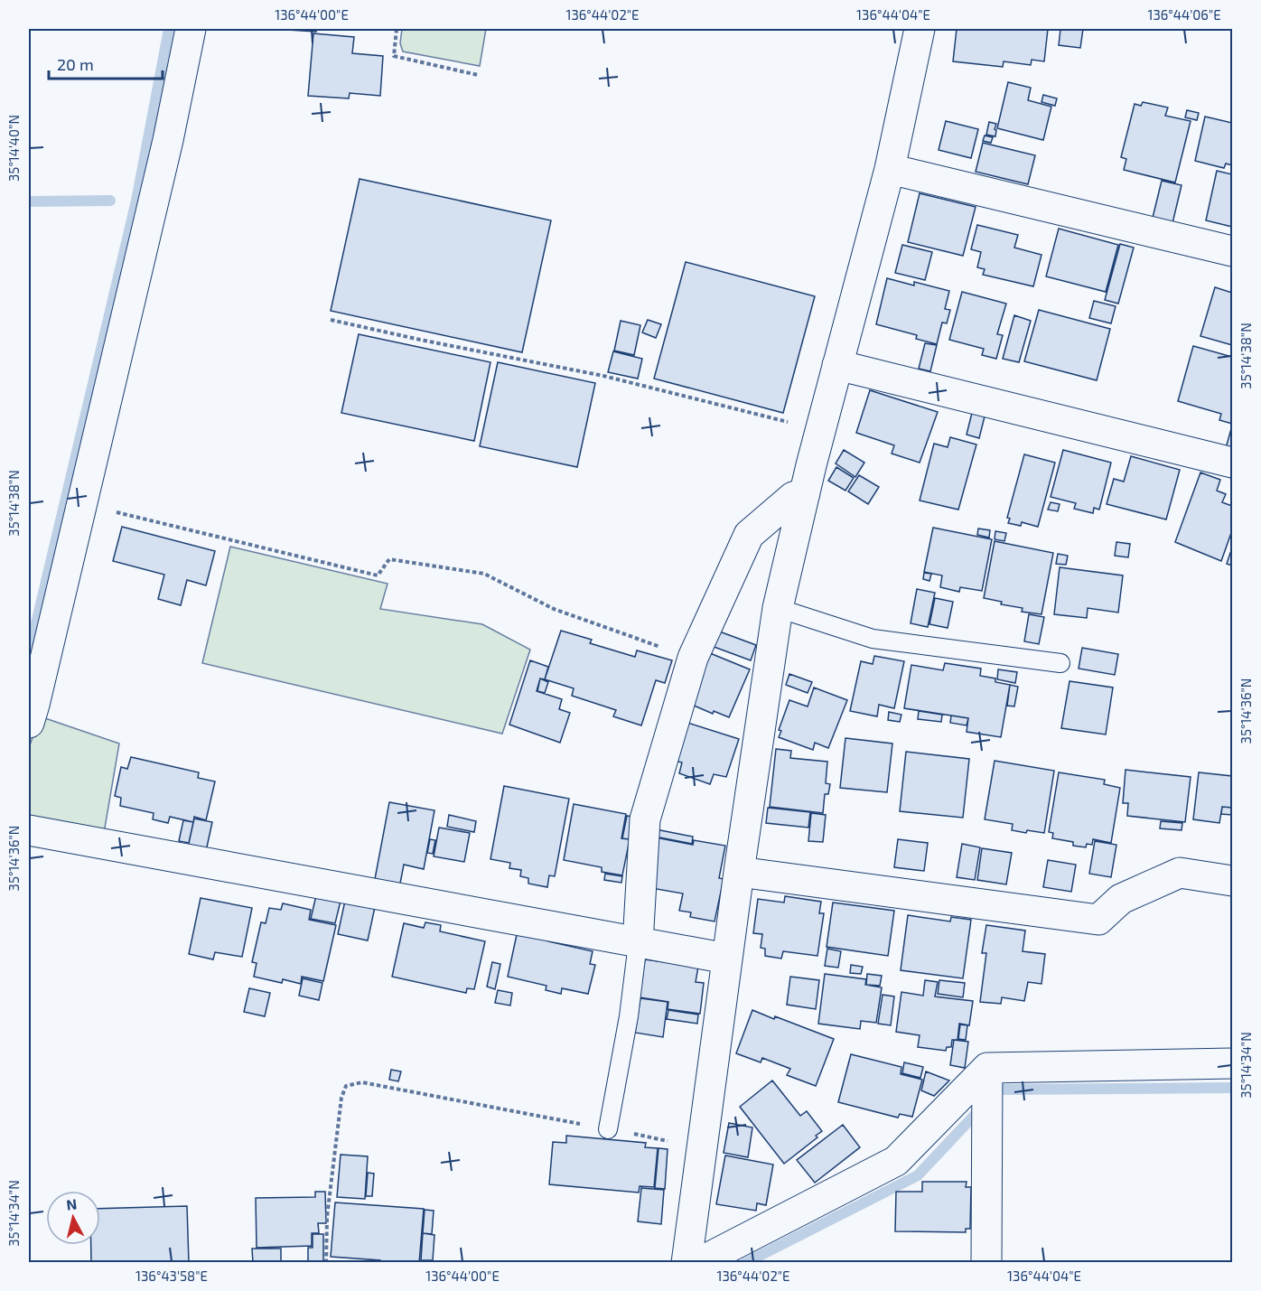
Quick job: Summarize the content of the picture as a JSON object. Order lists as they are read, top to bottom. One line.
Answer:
{"scale_bar":"20 m","north":"top","coordinates":["136°44'00\"E","136°44'02\"E","136°44'04\"E","136°44'06\"E","35°14'40\"N","35°14'38\"N","35°14'36\"N","35°14'34\"N","136°43'58\"E"]}
